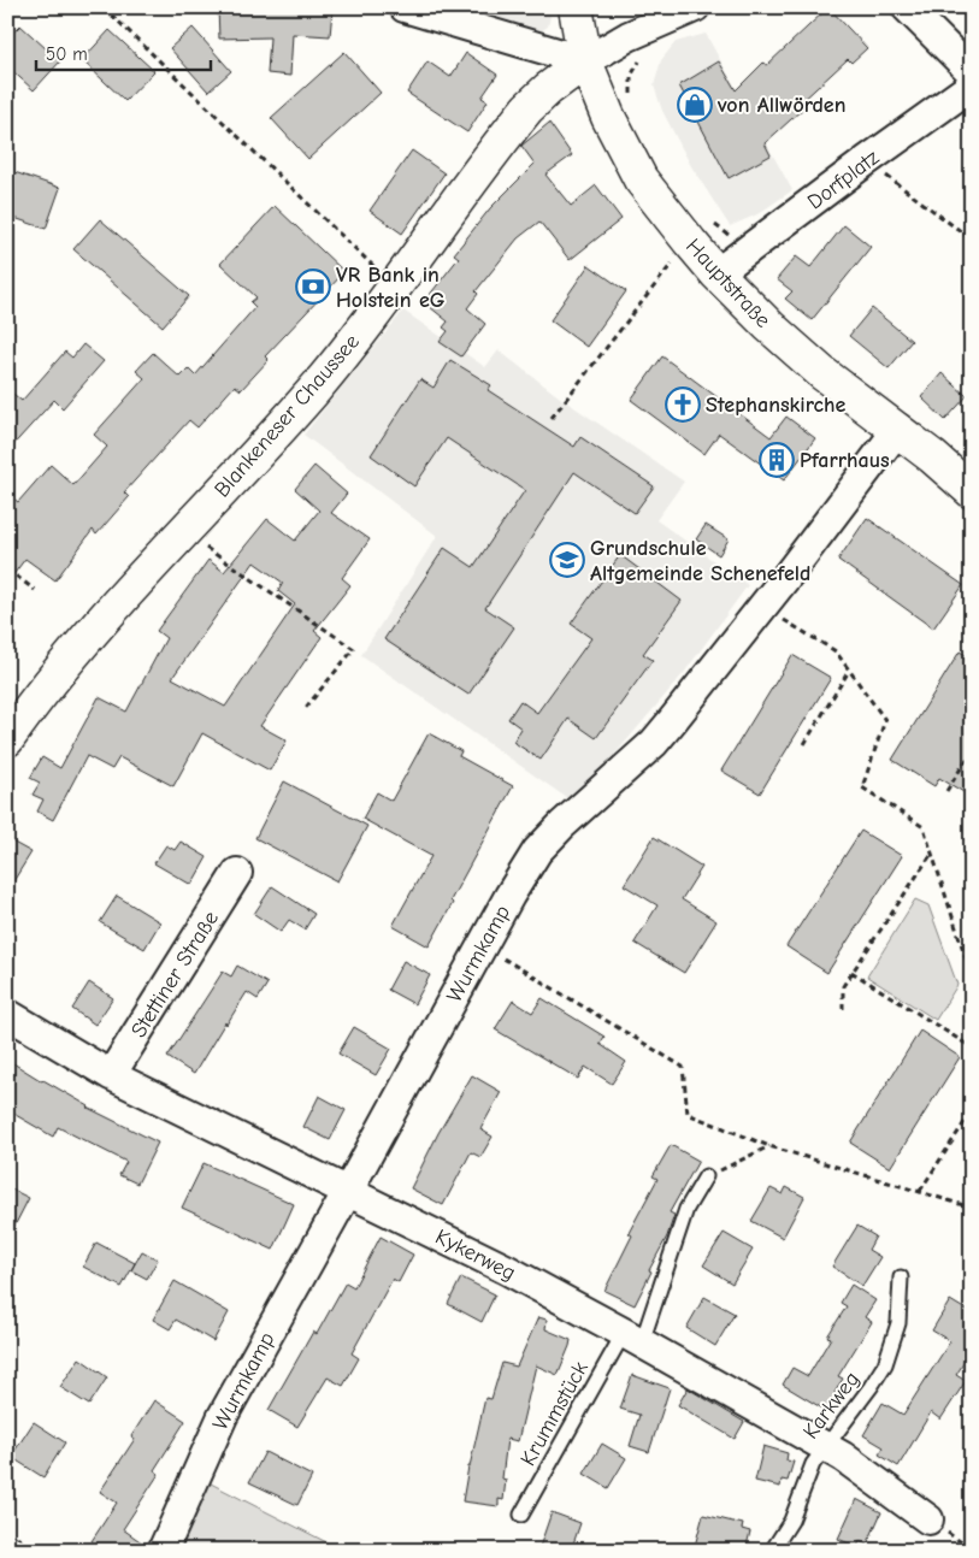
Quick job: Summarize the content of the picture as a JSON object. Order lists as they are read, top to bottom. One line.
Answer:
{"streets":{"main road":["Hauptstraße","Blankeneser Chaussee"],"street":["Dorfplatz","Wurmkamp","Stettiner Straße","Kykerweg"],"lane":["Karkweg","Krummstück"]},"crossings":[["Dorfplatz","Hauptstraße"],["Hauptstraße","Blankeneser Chaussee"],["Hauptstraße","Wurmkamp"],["Wurmkamp","Kykerweg"],["Stettiner Straße","Kykerweg"],["Kykerweg","Karkweg"],["Kykerweg","Krummstück"]],"places":{"shop":["von Allwörden"],"bank":["VR Bank in Holstein eG"],"church":["Stephanskirche"],"building":["Pfarrhaus"],"school or university":["Grundschule Altgemeinde Schenefeld"]},"scale_bar":"50 m"}
